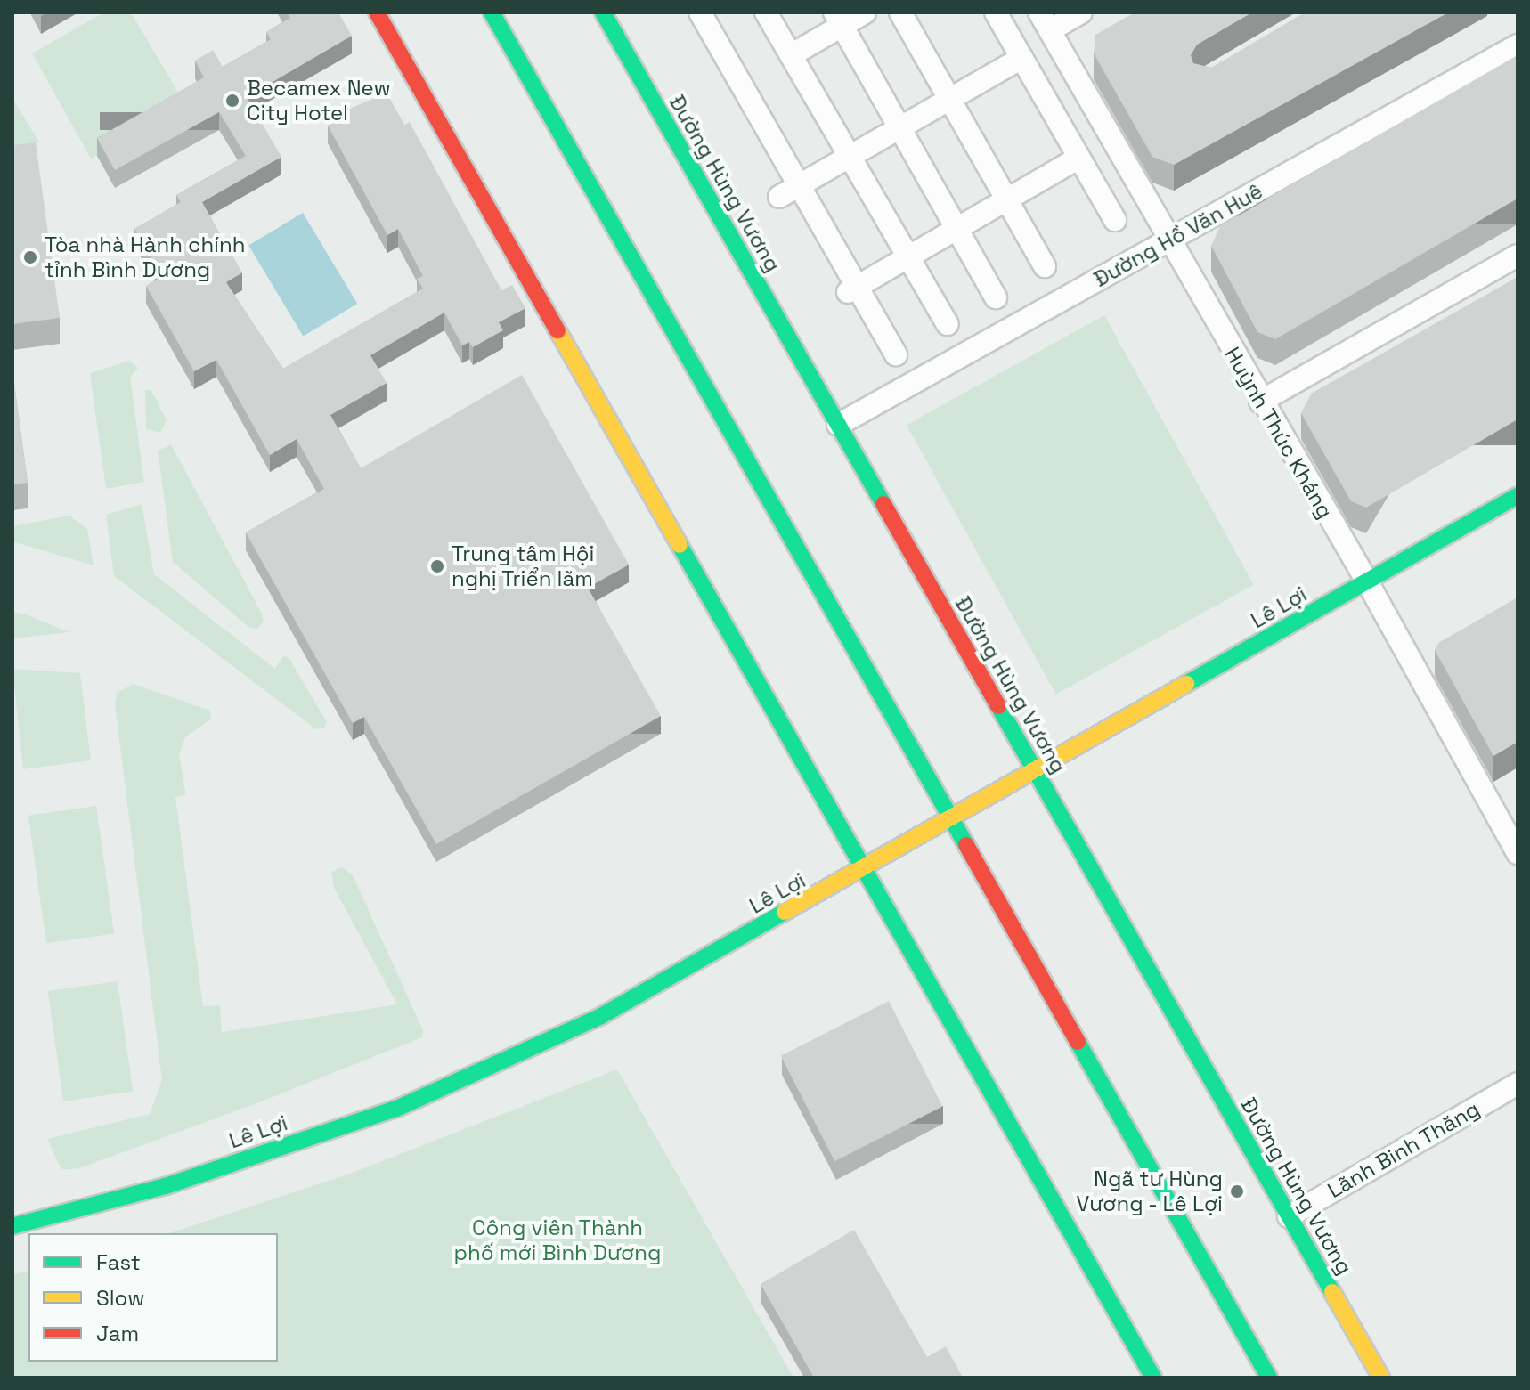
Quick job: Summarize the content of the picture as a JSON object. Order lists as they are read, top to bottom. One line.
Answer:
{"streets":{"main road":["Đường Hùng Vương","Lê Lợi"],"street":["Đường Hồ Văn Huê","Huỳnh Thúc Kháng","Lãnh Binh Thăng"]},"crossings":[["Đường Hùng Vương","Đường Hồ Văn Huê"],["Đường Hùng Vương","Lê Lợi"],["Đường Hùng Vương","Lãnh Binh Thăng"],["Đường Hồ Văn Huê","Huỳnh Thúc Kháng"],["Huỳnh Thúc Kháng","Lê Lợi"]],"parks":["Công viên Thành phố mới Bình Dương"],"places":["Becamex New City Hotel","Tòa nhà Hành chính tỉnh Bình Dương","Trung tâm Hội nghị Triển lãm","Ngã tư Hùng Vương - Lê Lợi"],"legend":["Fast","Slow","Jam"]}
